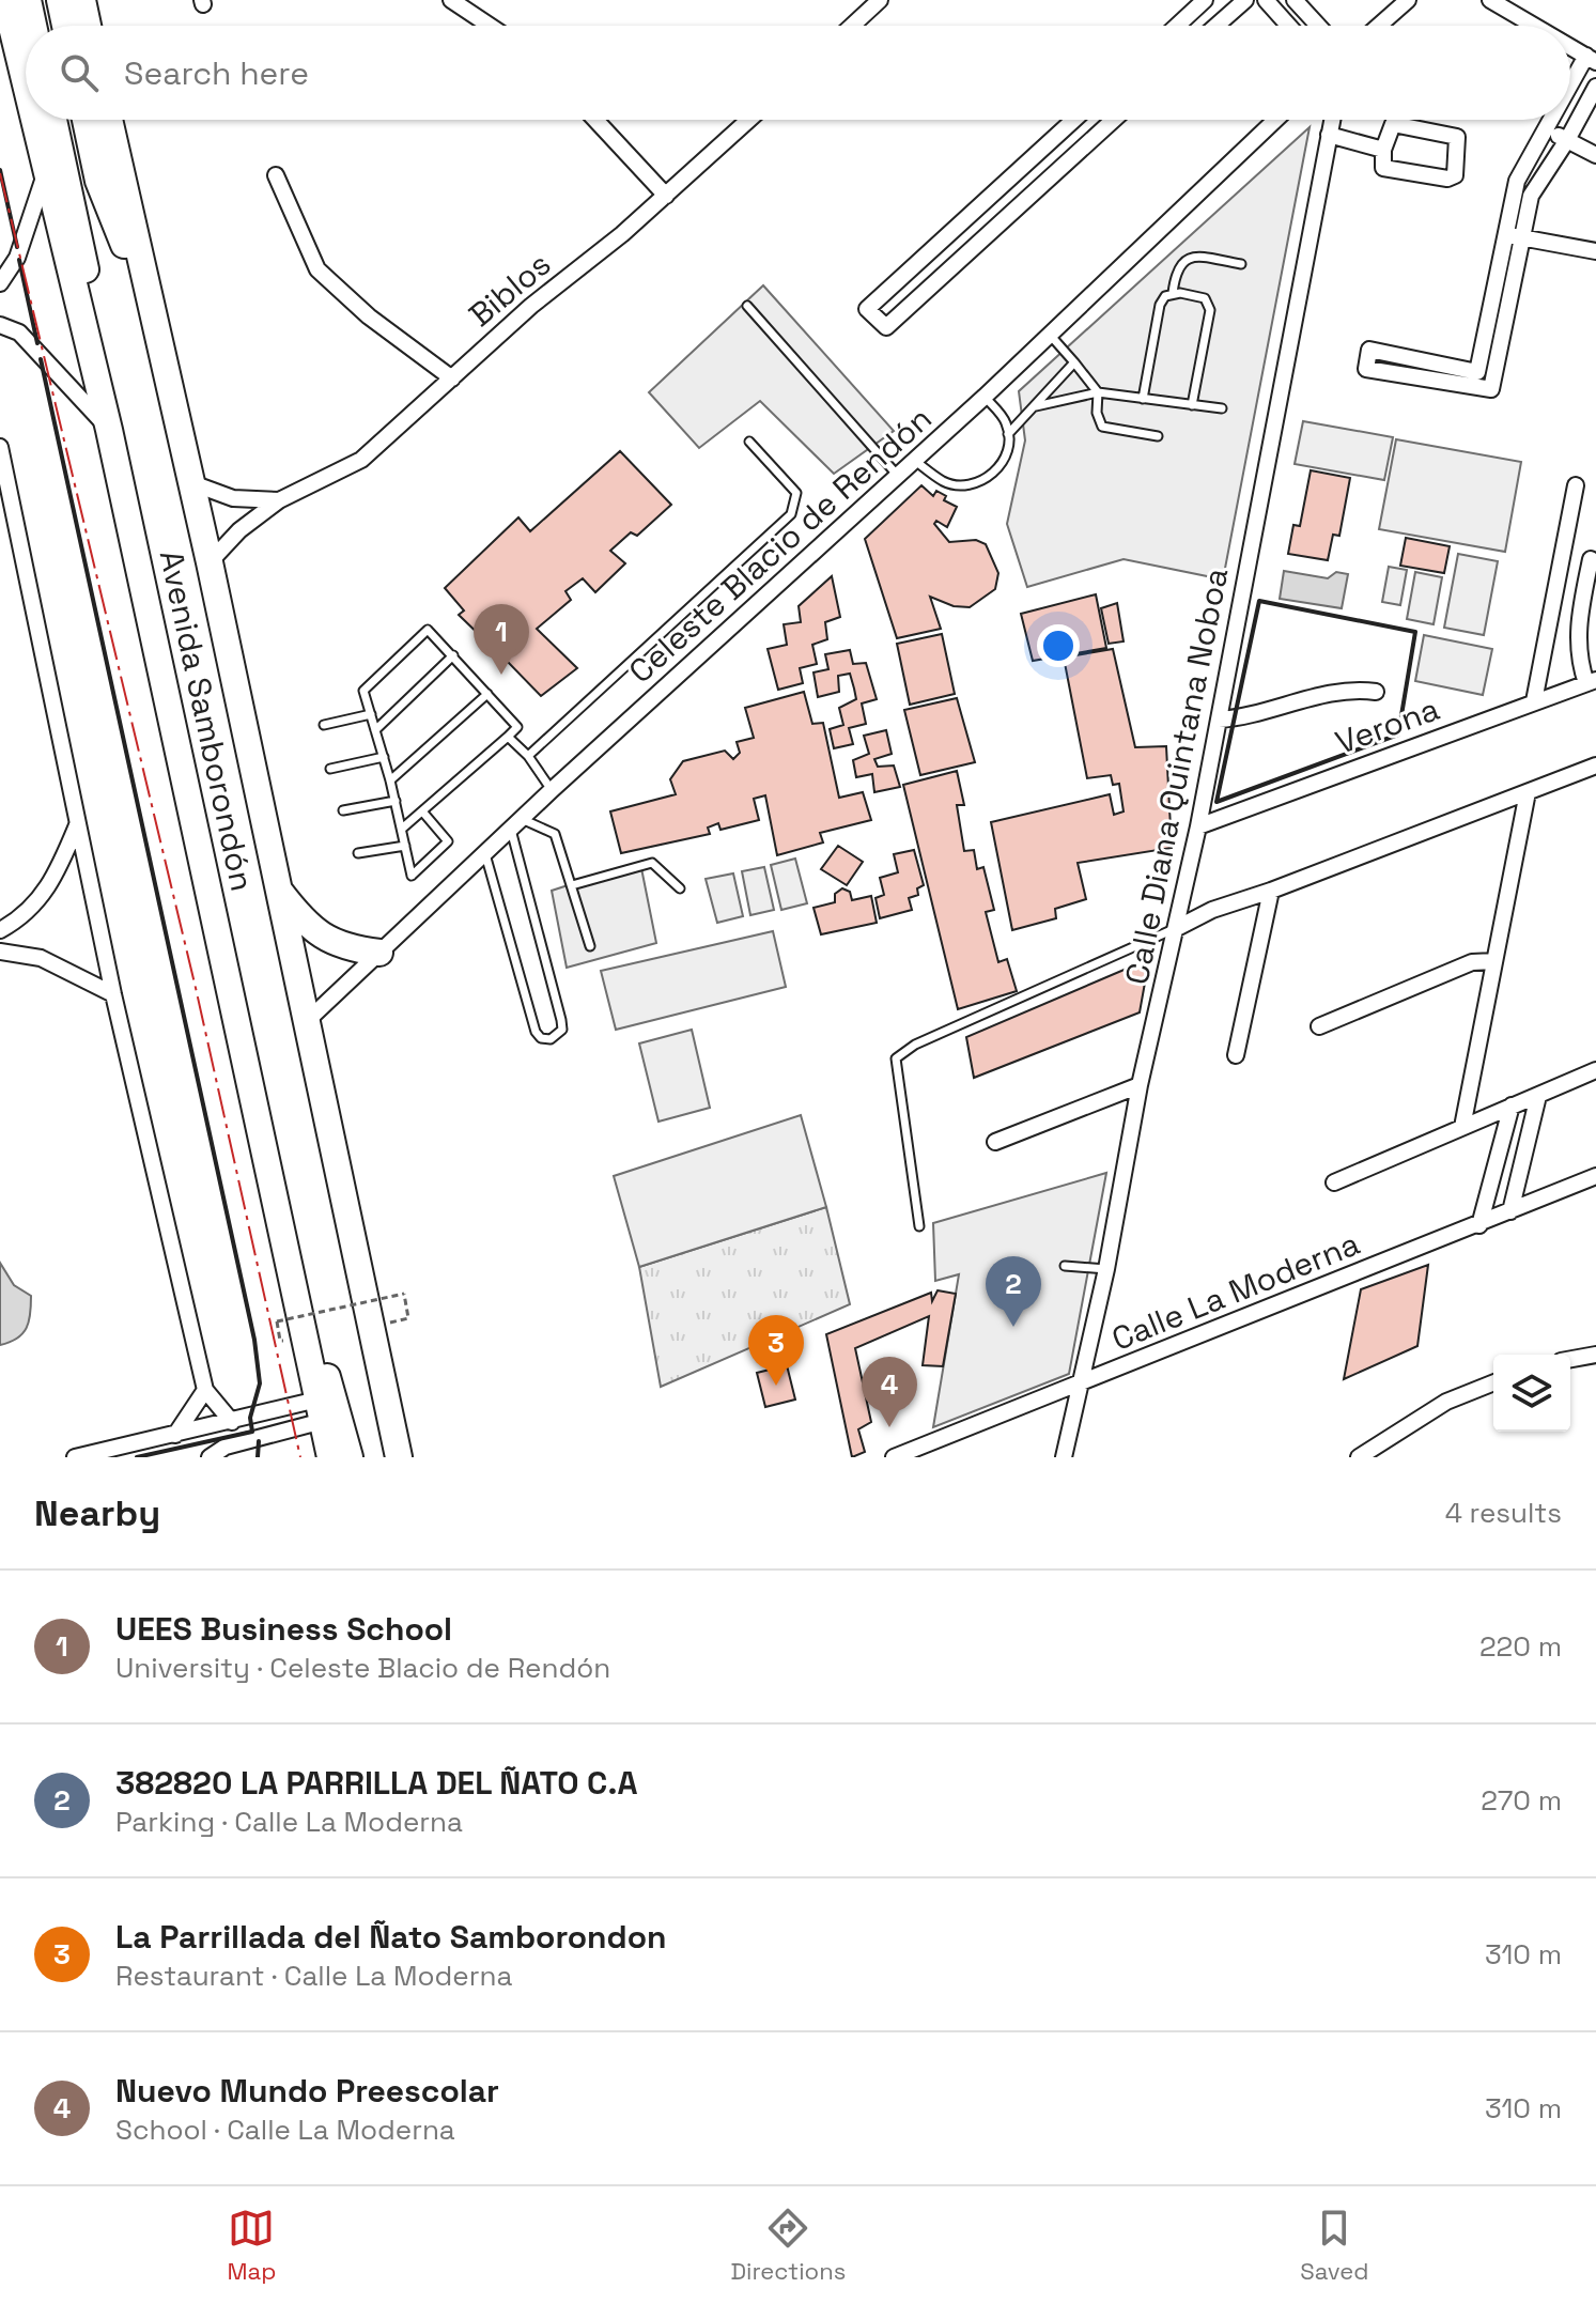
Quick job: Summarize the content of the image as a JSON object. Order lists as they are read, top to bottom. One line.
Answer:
{"streets":{"highway":["Avenida Samborondón"],"street":["Biblos","Celeste Blacio de Rendón","Verona","Calle Diana Quintana Noboa","Calle La Moderna"]},"crossings":[["Biblos","Avenida Samborondón"],["Celeste Blacio de Rendón","Avenida Samborondón"],["Verona","Calle Diana Quintana Noboa"],["Calle Diana Quintana Noboa","Calle La Moderna"]],"page":{"search":"Search here","pins":["1","2","3","4"],"heading":["Nearby","4 results"],"list":[{"mark":"1","name":"UEES Business School","note":"University · Celeste Blacio de Rendón","value":"220 m"},{"mark":"2","name":"382820 LA PARRILLA DEL ÑATO C.A","note":"Parking · Calle La Moderna","value":"270 m"},{"mark":"3","name":"La Parrillada del Ñato Samborondon","note":"Restaurant · Calle La Moderna","value":"310 m"},{"mark":"4","name":"Nuevo Mundo Preescolar","note":"School · Calle La Moderna","value":"310 m"}],"nav":["Map","Directions","Saved"]}}
